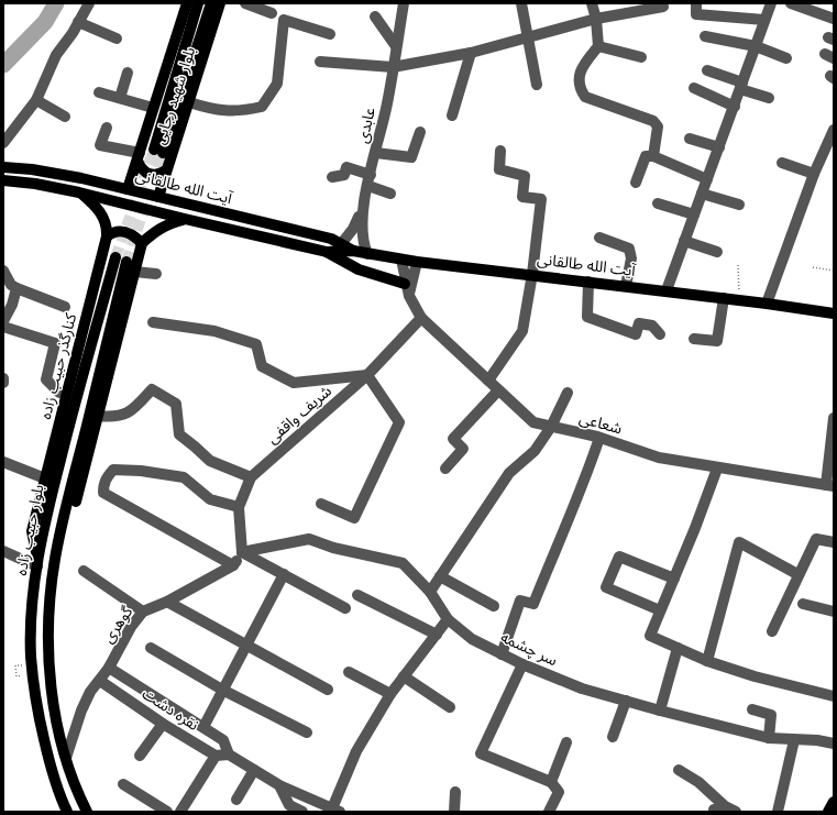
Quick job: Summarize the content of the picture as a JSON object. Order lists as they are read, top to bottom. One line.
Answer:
{"streets":{"main road":["بلوار شهید رجایی","آیت الله طالقانی","کنارگذر حبیب زاده","بلوار حبیب زاده"],"street":["عابدی","شریف واقفی","شعاعی","گوهری","سر چشمه","نقره دشت"]},"crossings":[["بلوار شهید رجایی","آیت الله طالقانی"],["عابدی","آیت الله طالقانی"],["آیت الله طالقانی","کنارگذر حبیب زاده"],["آیت الله طالقانی","شعاعی"],["کنارگذر حبیب زاده","بلوار حبیب زاده"],["شریف واقفی","شعاعی"],["شریف واقفی","گوهری"],["شریف واقفی","سر چشمه"],["بلوار حبیب زاده","گوهری"],["گوهری","سر چشمه"],["گوهری","نقره دشت"]]}
